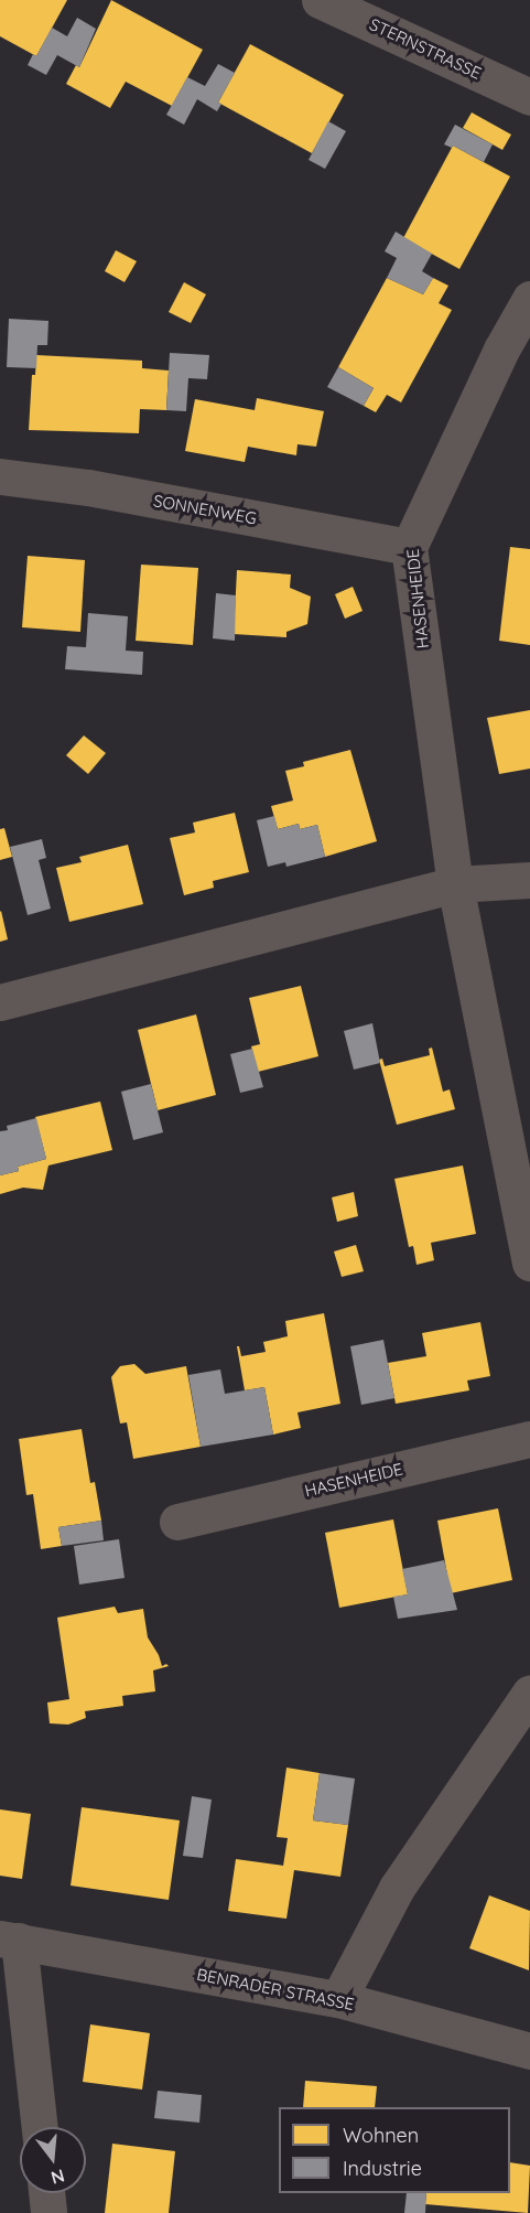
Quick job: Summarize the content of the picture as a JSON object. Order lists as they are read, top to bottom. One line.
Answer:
{"streets":{"street":["STERNSTRASSE","SONNENWEG","HASENHEIDE","BENRADER STRASSE"]},"crossings":[["SONNENWEG","HASENHEIDE"]],"legend":["Wohnen","Industrie"],"north":"bottom"}
